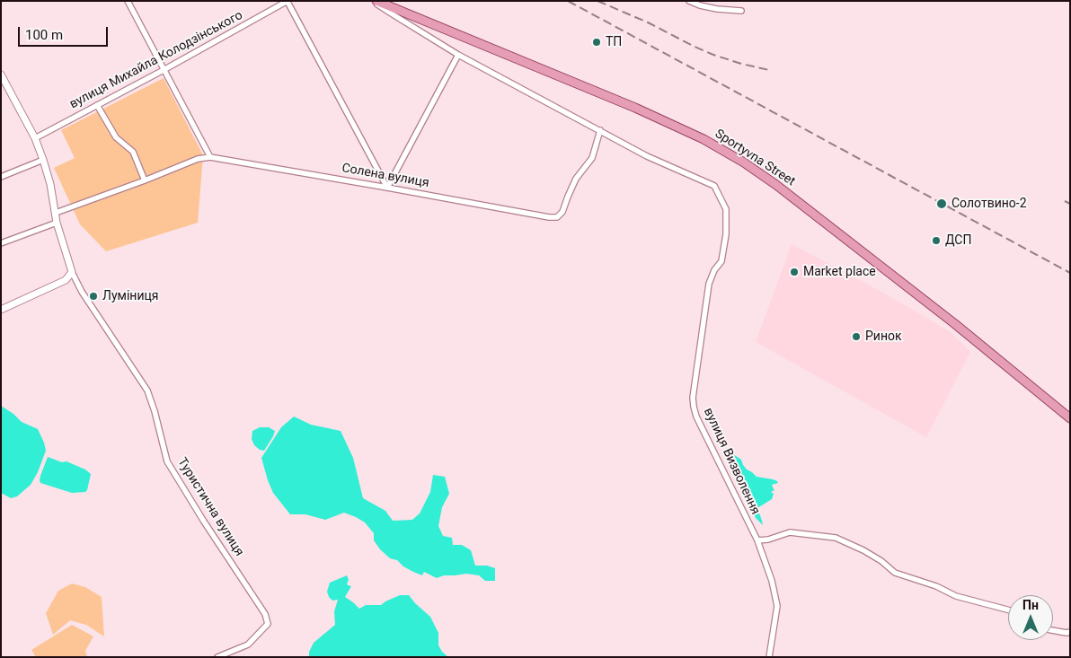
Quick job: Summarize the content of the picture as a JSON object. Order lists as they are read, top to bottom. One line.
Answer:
{"streets":{"main road":["Sportyvna Street"],"street":["вулиця Михайла Колодзінського","Солена вулиця","вулиця Визволення","Туристична вулиця"]},"crossings":[["вулиця Михайла Колодзінського","Туристична вулиця"],["Sportyvna Street","Солена вулиця"],["Sportyvna Street","вулиця Визволення"]],"places":["ТП","Солотвино-2","ДСП","Market place","Луміниця","Ринок"],"scale_bar":"100 m","north":"top"}
